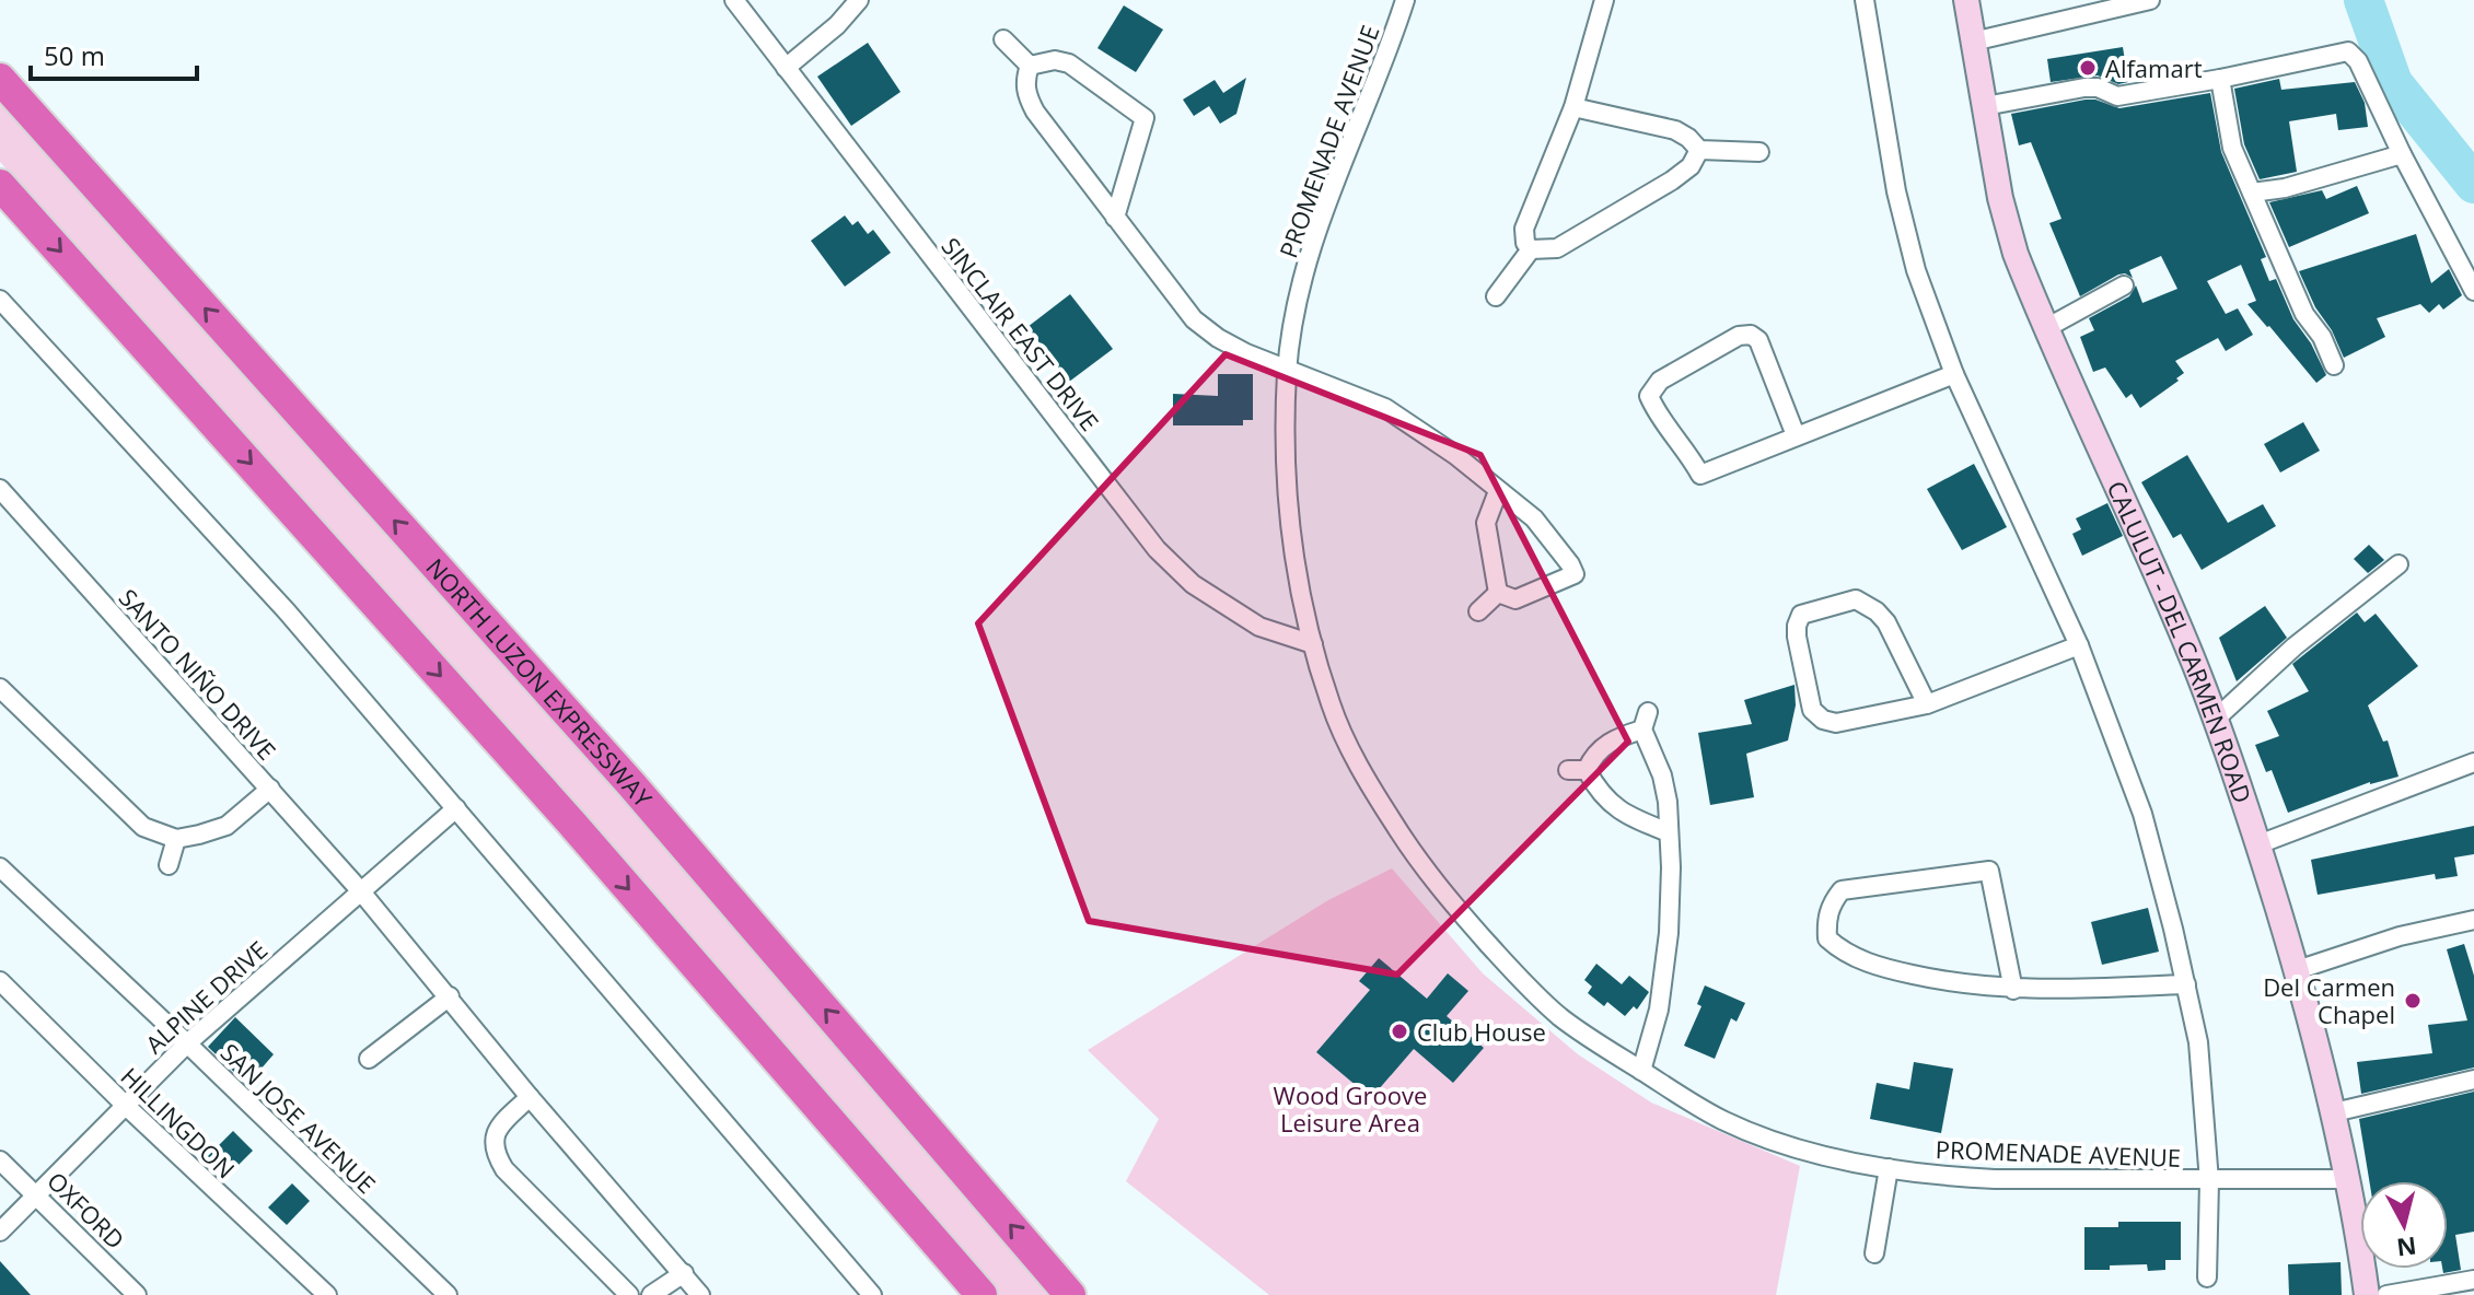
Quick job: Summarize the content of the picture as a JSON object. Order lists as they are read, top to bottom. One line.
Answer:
{"streets":{"highway":["NORTH LUZON EXPRESSWAY"],"main road":["CALULUT - DEL CARMEN ROAD"],"street":["PROMENADE AVENUE","SINCLAIR EAST DRIVE","SANTO NIÑO DRIVE","ALPINE DRIVE","SAN JOSE AVENUE","HILLINGDON","OXFORD"]},"crossings":[["PROMENADE AVENUE","SINCLAIR EAST DRIVE"],["PROMENADE AVENUE","CALULUT - DEL CARMEN ROAD"],["SANTO NIÑO DRIVE","ALPINE DRIVE"],["ALPINE DRIVE","SAN JOSE AVENUE"],["ALPINE DRIVE","HILLINGDON"],["ALPINE DRIVE","OXFORD"]],"parks":["Wood Groove Leisure Area"],"places":["Alfamart","Del Carmen Chapel","Club House"],"scale_bar":"50 m","north":"bottom"}
